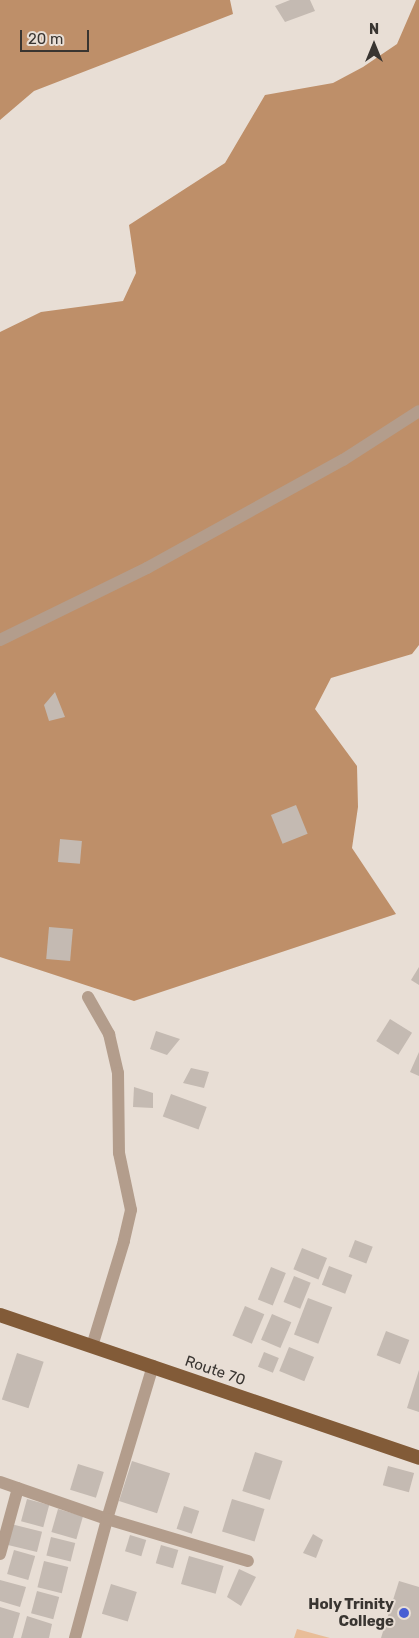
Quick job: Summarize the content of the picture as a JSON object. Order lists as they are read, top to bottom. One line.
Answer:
{"streets":{"highway":["Route 70"]},"places":["Holy Trinity College"],"scale_bar":"20 m","north":"top"}
